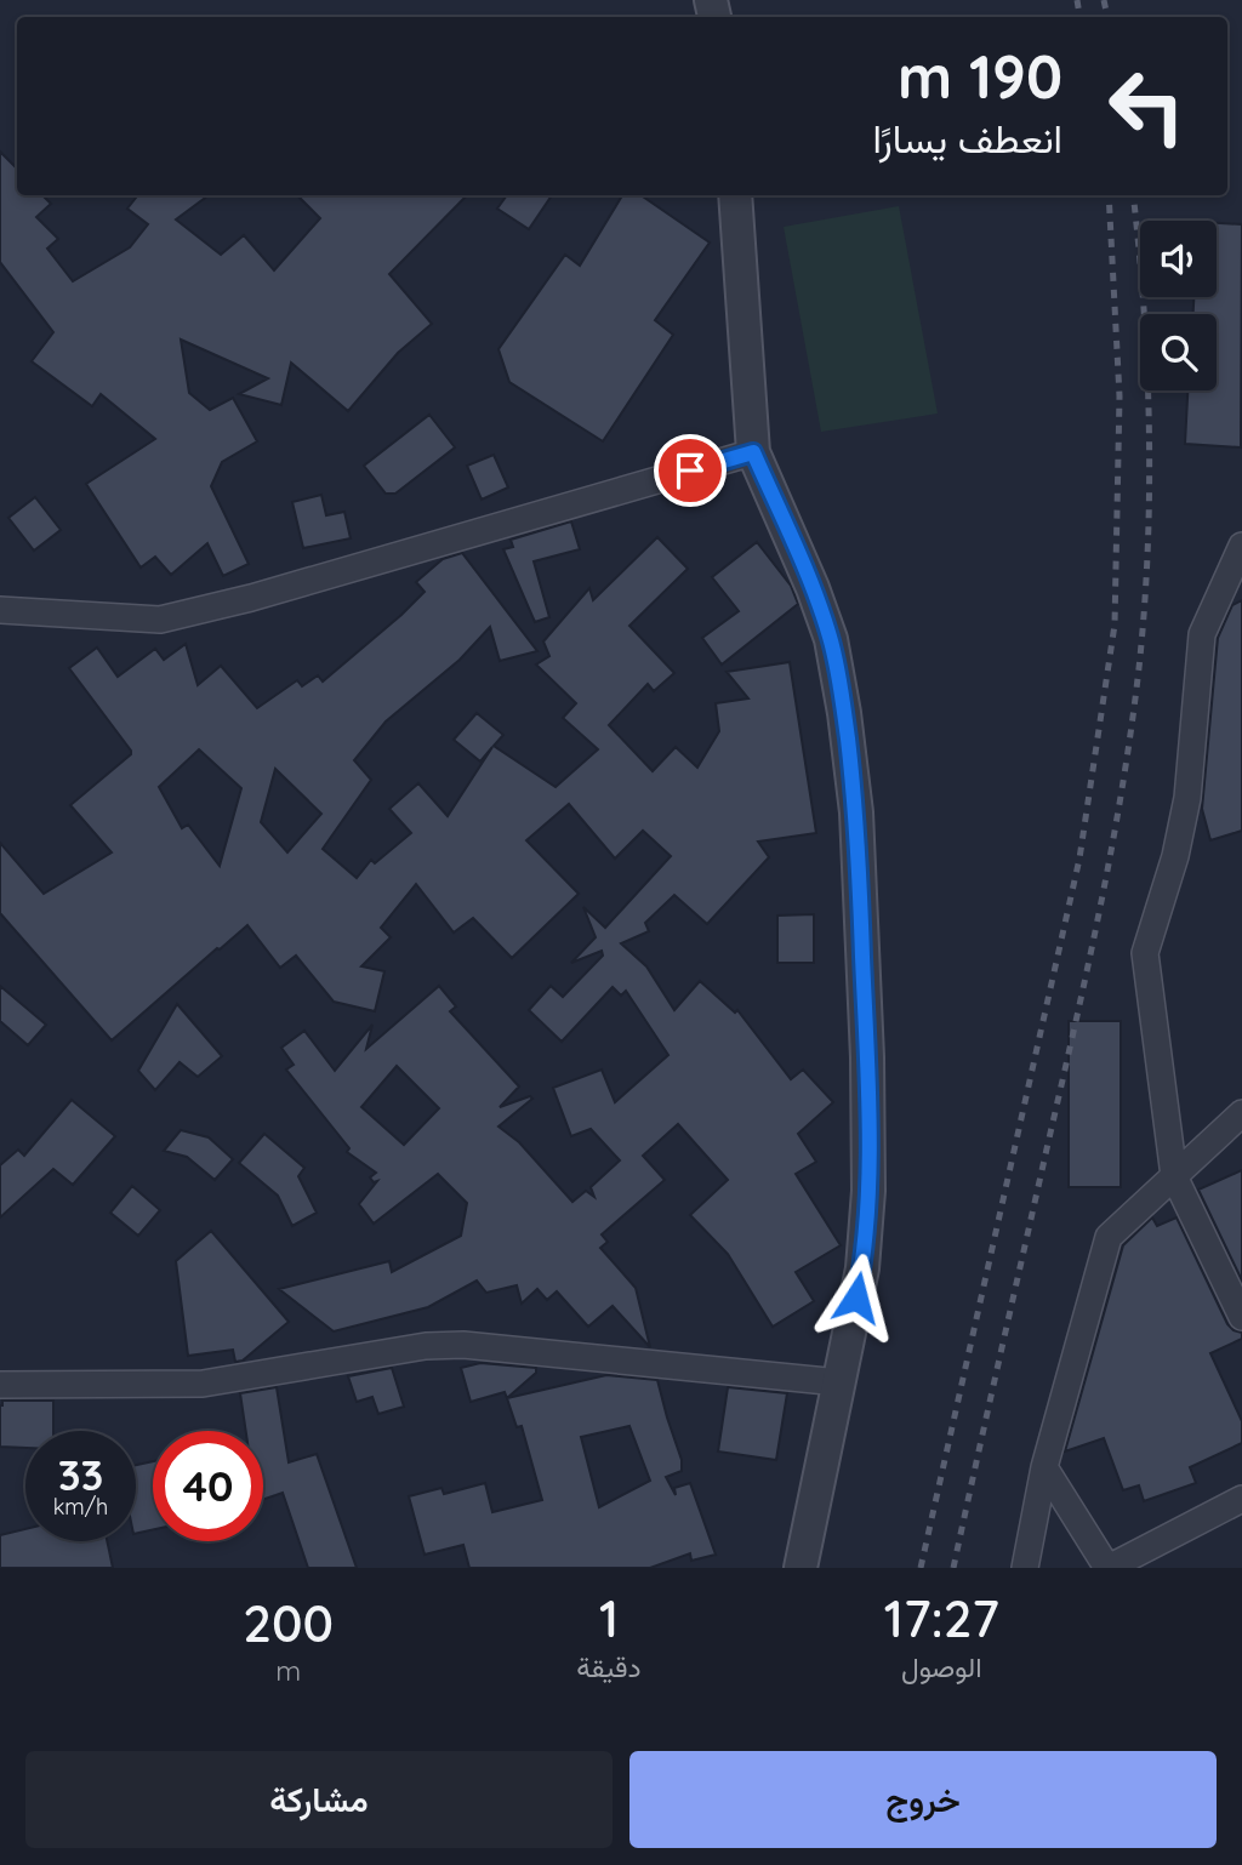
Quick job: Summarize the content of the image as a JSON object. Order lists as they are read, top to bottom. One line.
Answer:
{"page":{"turn":["190 m","انعطف يسارًا"],"speed":"33 km/h","limit":"40","eta":["17:27","الوصول","1","دقيقة","200","m"],"buttons":["خروج","مشاركة"]}}
